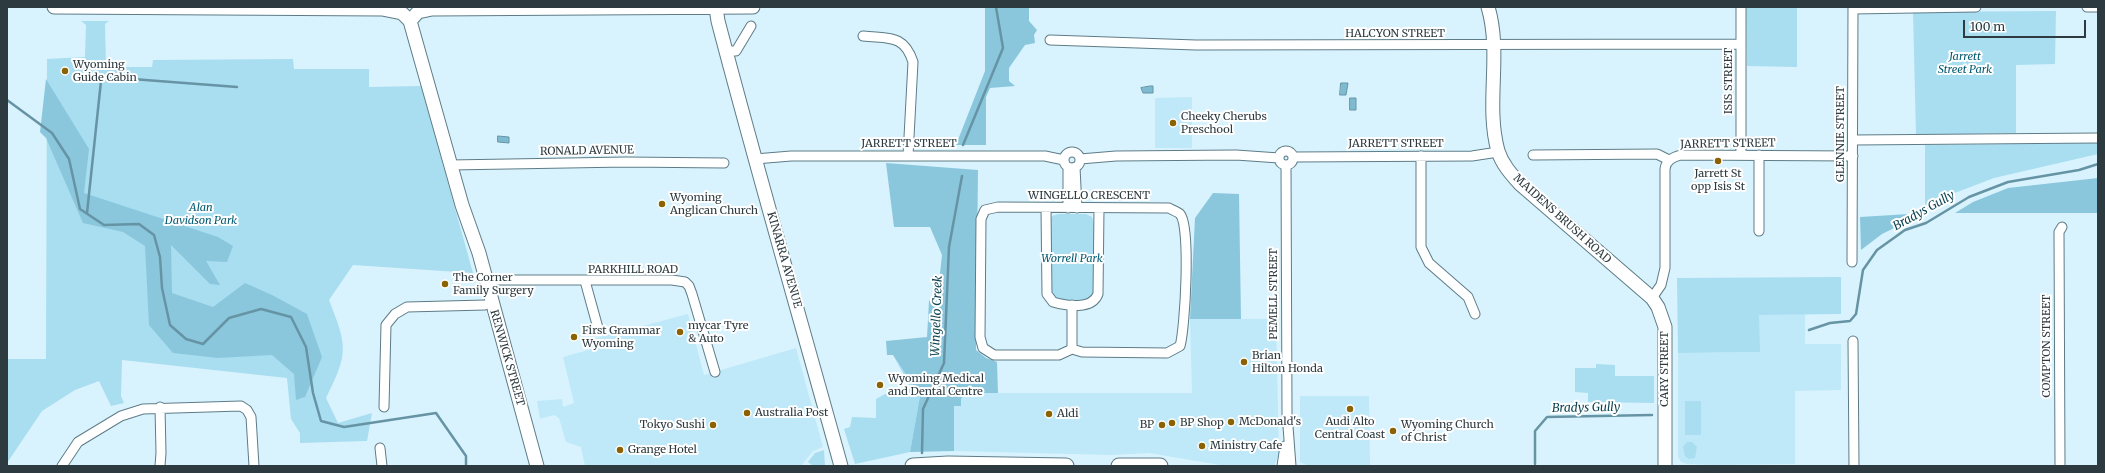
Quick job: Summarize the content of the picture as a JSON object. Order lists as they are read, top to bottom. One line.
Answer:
{"streets":{"street":["HALCYON STREET","ISIS STREET","GLENNIE STREET","JARRETT STREET","RONALD AVENUE","WINGELLO CRESCENT","MAIDENS BRUSH ROAD","KINARRA AVENUE","PARKHILL ROAD","PEMELL STREET","COMPTON STREET","RENWICK STREET","CARY STREET"]},"crossings":[["HALCYON STREET","ISIS STREET"],["HALCYON STREET","MAIDENS BRUSH ROAD"],["ISIS STREET","JARRETT STREET"],["GLENNIE STREET","JARRETT STREET"],["JARRETT STREET","MAIDENS BRUSH ROAD"],["JARRETT STREET","KINARRA AVENUE"],["JARRETT STREET","PEMELL STREET"],["RONALD AVENUE","RENWICK STREET"],["MAIDENS BRUSH ROAD","CARY STREET"],["PARKHILL ROAD","RENWICK STREET"]],"water":["Bradys Gully","Wingello Creek"],"parks":["Jarrett Street Park","Alan Davidson Park","Worrell Park"],"places":["Wyoming Guide Cabin","Cheeky Cherubs Preschool","Jarrett St opp Isis St","Wyoming Anglican Church","The Corner Family Surgery","mycar Tyre & Auto","First Grammar Wyoming","Brian Hilton Honda","Wyoming Medical and Dental Centre","Audi Alto Central Coast","Australia Post","Aldi","McDonald's","BP Shop","Tokyo Sushi","BP","Wyoming Church of Christ","Ministry Cafe","Grange Hotel"],"scale_bar":"100 m"}
